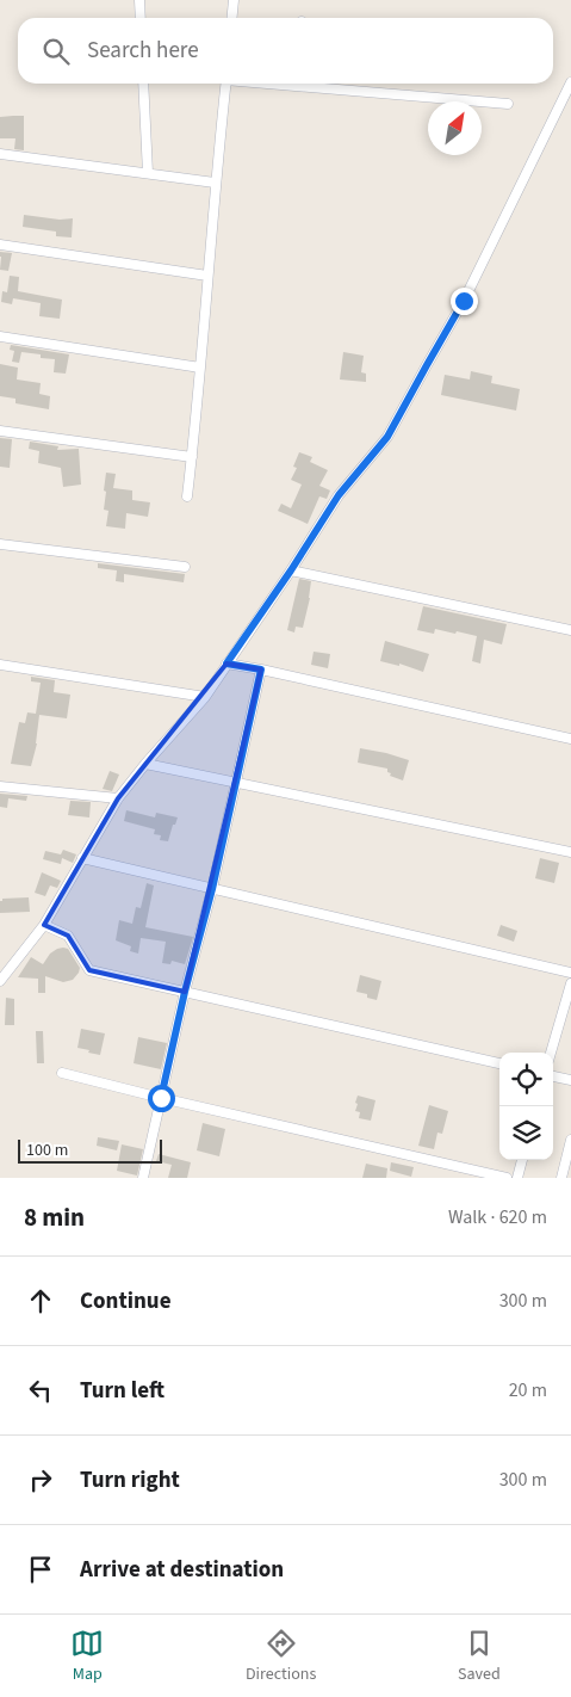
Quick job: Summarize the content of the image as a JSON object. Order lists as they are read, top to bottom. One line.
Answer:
{"scale_bar":"100 m","north":"top right","page":{"search":"Search here","scale":"100 m","heading":["8 min","Walk · 620 m"],"list":[["Continue","300 m"],["Turn left","20 m"],["Turn right","300 m"],"Arrive at destination"],"nav":["Map","Directions","Saved"]}}
